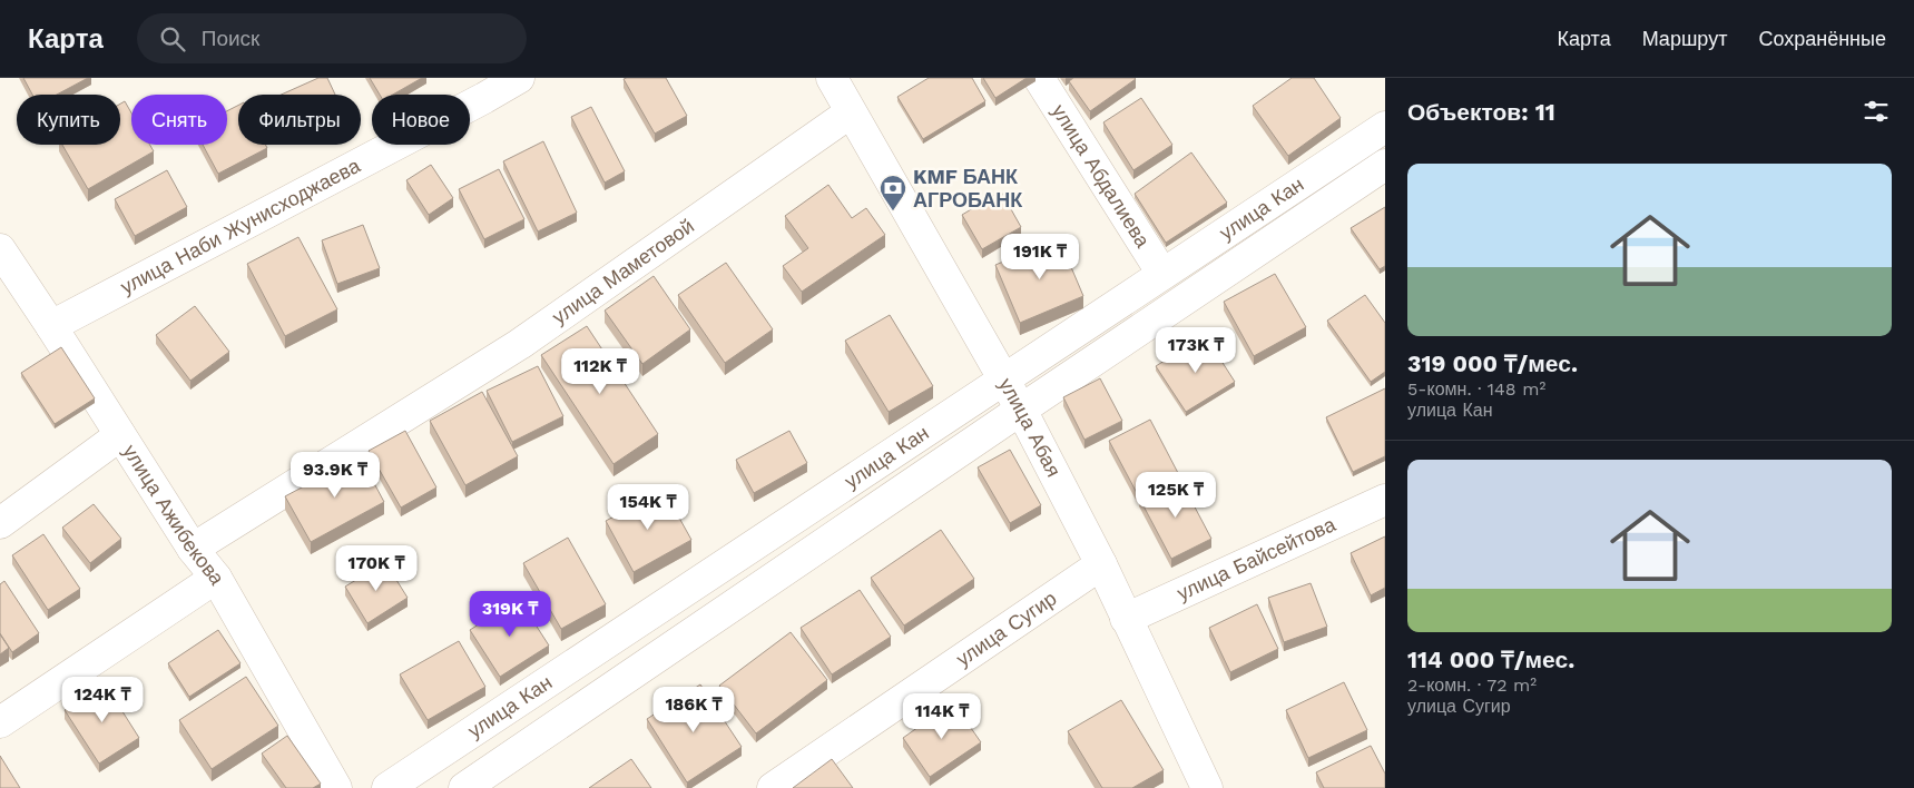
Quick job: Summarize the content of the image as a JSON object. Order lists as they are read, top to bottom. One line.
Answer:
{"streets":{"street":["улица Абдалиева","улица Кан","улица Наби Жунисходжаева","улица Маметовой","улица Абая","улица Ажибекова","улица Байсейтова","улица Сугир"]},"crossings":[["улица Абдалиева","улица Кан"],["улица Кан","улица Абая"],["улица Наби Жунисходжаева","улица Ажибекова"],["улица Маметовой","улица Абая"],["улица Маметовой","улица Ажибекова"],["улица Абая","улица Байсейтова"],["улица Абая","улица Сугир"]],"places":{"bank":["KMF БАНК АГРОБАНК"]},"page":{"header":"Карта","search":"Поиск","nav":["Карта","Маршрут","Сохранённые"],"heading":"Объектов: 11","chip":["Купить","Снять","Фильтры","Новое"],"list":[{"name":"319 000 ₸/мес.","note":"5-комн. · 148 m² · улица Кан"},{"name":"114 000 ₸/мес.","note":"2-комн. · 72 m² · улица Сугир"}],"price":["191K ₸","173K ₸","112K ₸","93.9K ₸","125K ₸","154K ₸","170K ₸","319K ₸","124K ₸","186K ₸","114K ₸"]}}
